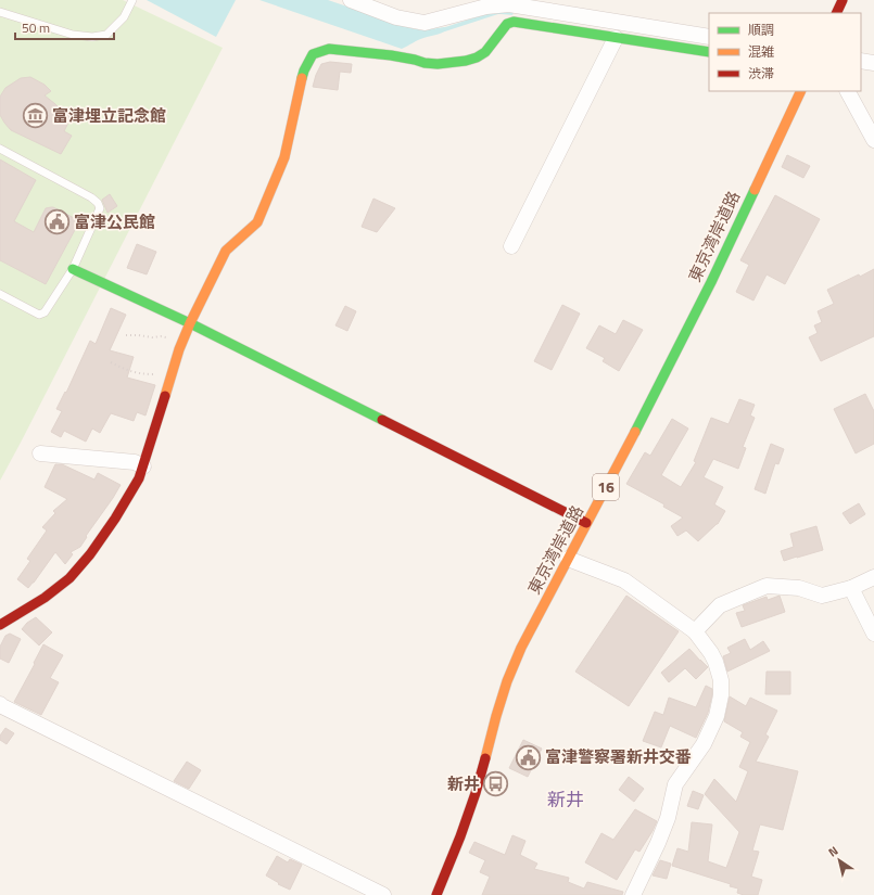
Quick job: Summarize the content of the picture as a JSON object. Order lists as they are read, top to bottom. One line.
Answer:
{"streets":{"main road":["東京湾岸道路","16"]},"districts":["新井"],"places":{"museum":["富津埋立記念館"],"public building":["富津公民館","富津警察署新井交番"],"bus stop":["新井"]},"legend":["順調","混雑","渋滞"],"scale_bar":"50 m","north":"top left"}
